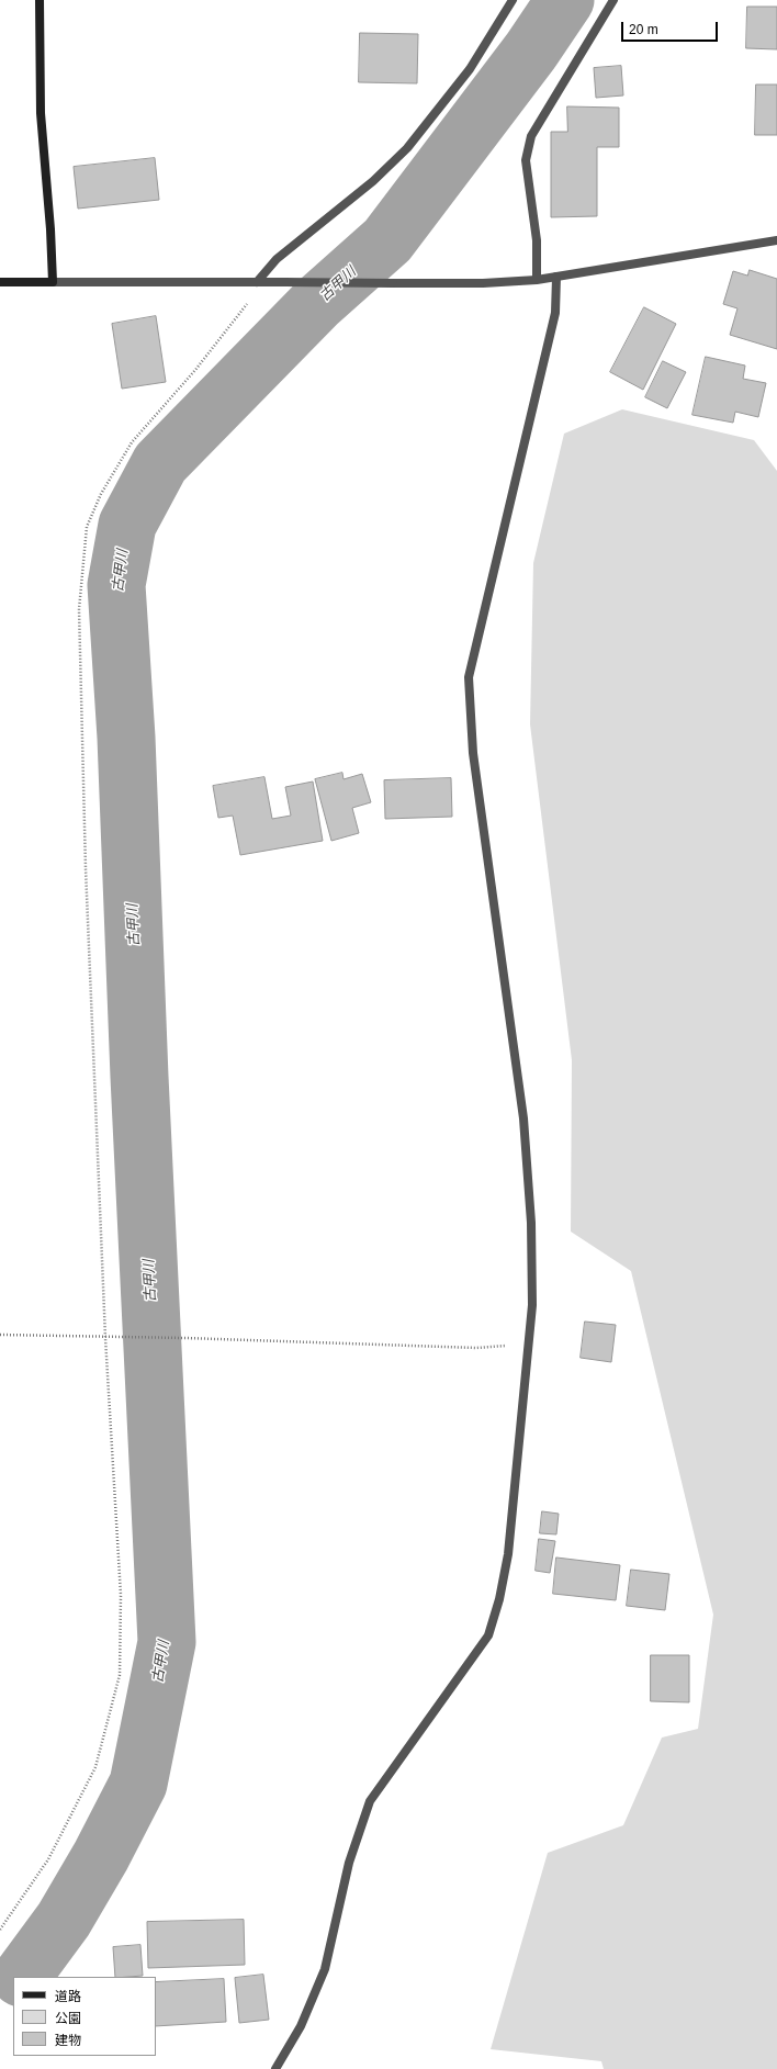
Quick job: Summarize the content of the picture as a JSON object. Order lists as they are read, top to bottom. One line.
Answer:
{"water":["古甲川"],"legend":["道路","公園","建物"],"scale_bar":"20 m"}
